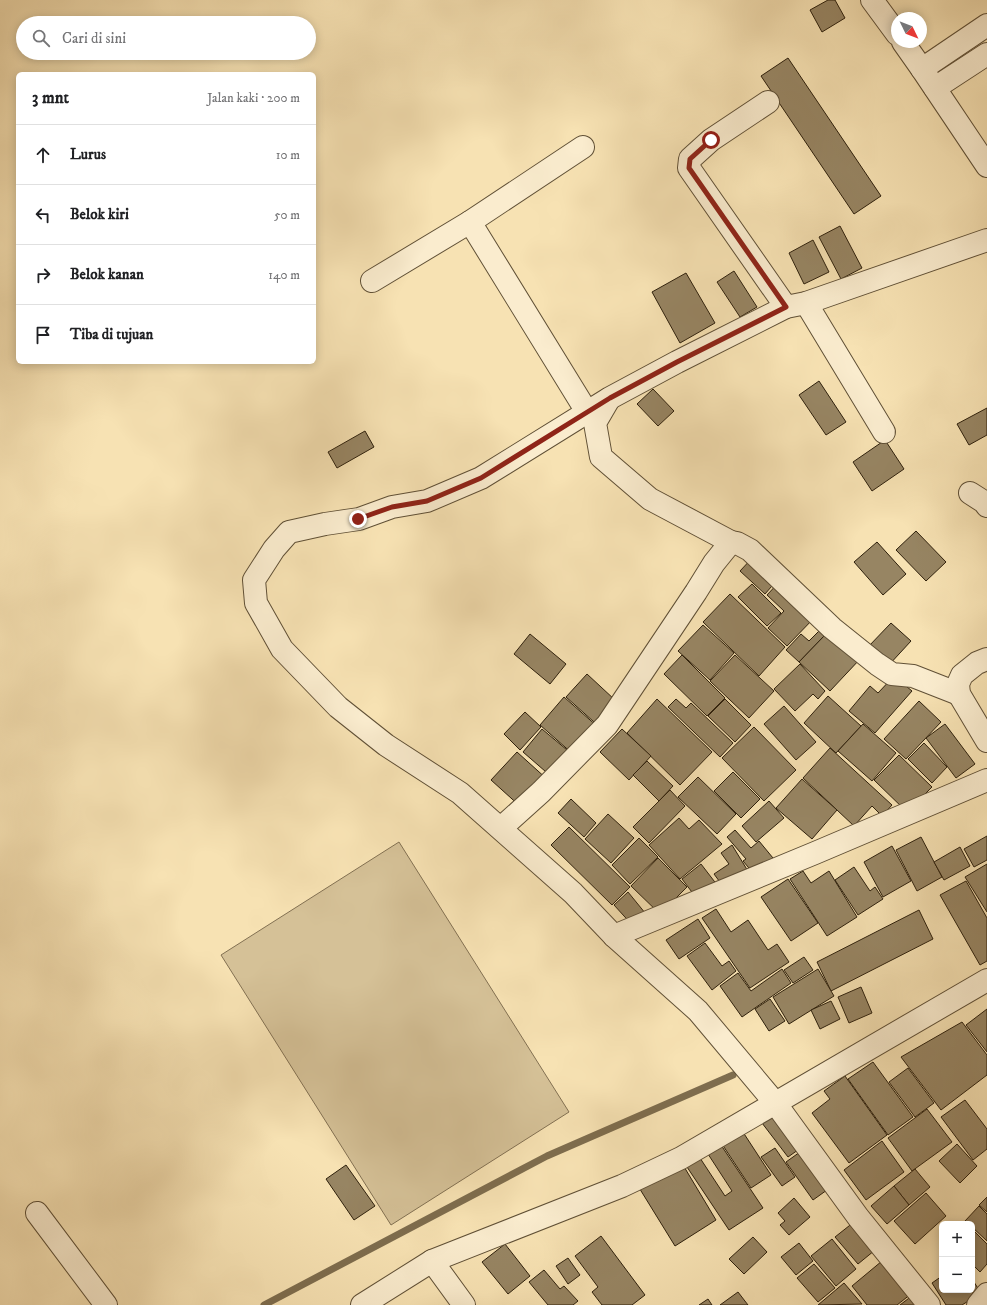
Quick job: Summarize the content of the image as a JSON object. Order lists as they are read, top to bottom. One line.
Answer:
{"north":"bottom right","page":{"search":"Cari di sini","heading":["3 mnt","Jalan kaki · 200 m"],"list":[["Lurus","10 m"],["Belok kiri","50 m"],["Belok kanan","140 m"],"Tiba di tujuan"],"map_buttons":["+","−"]}}
